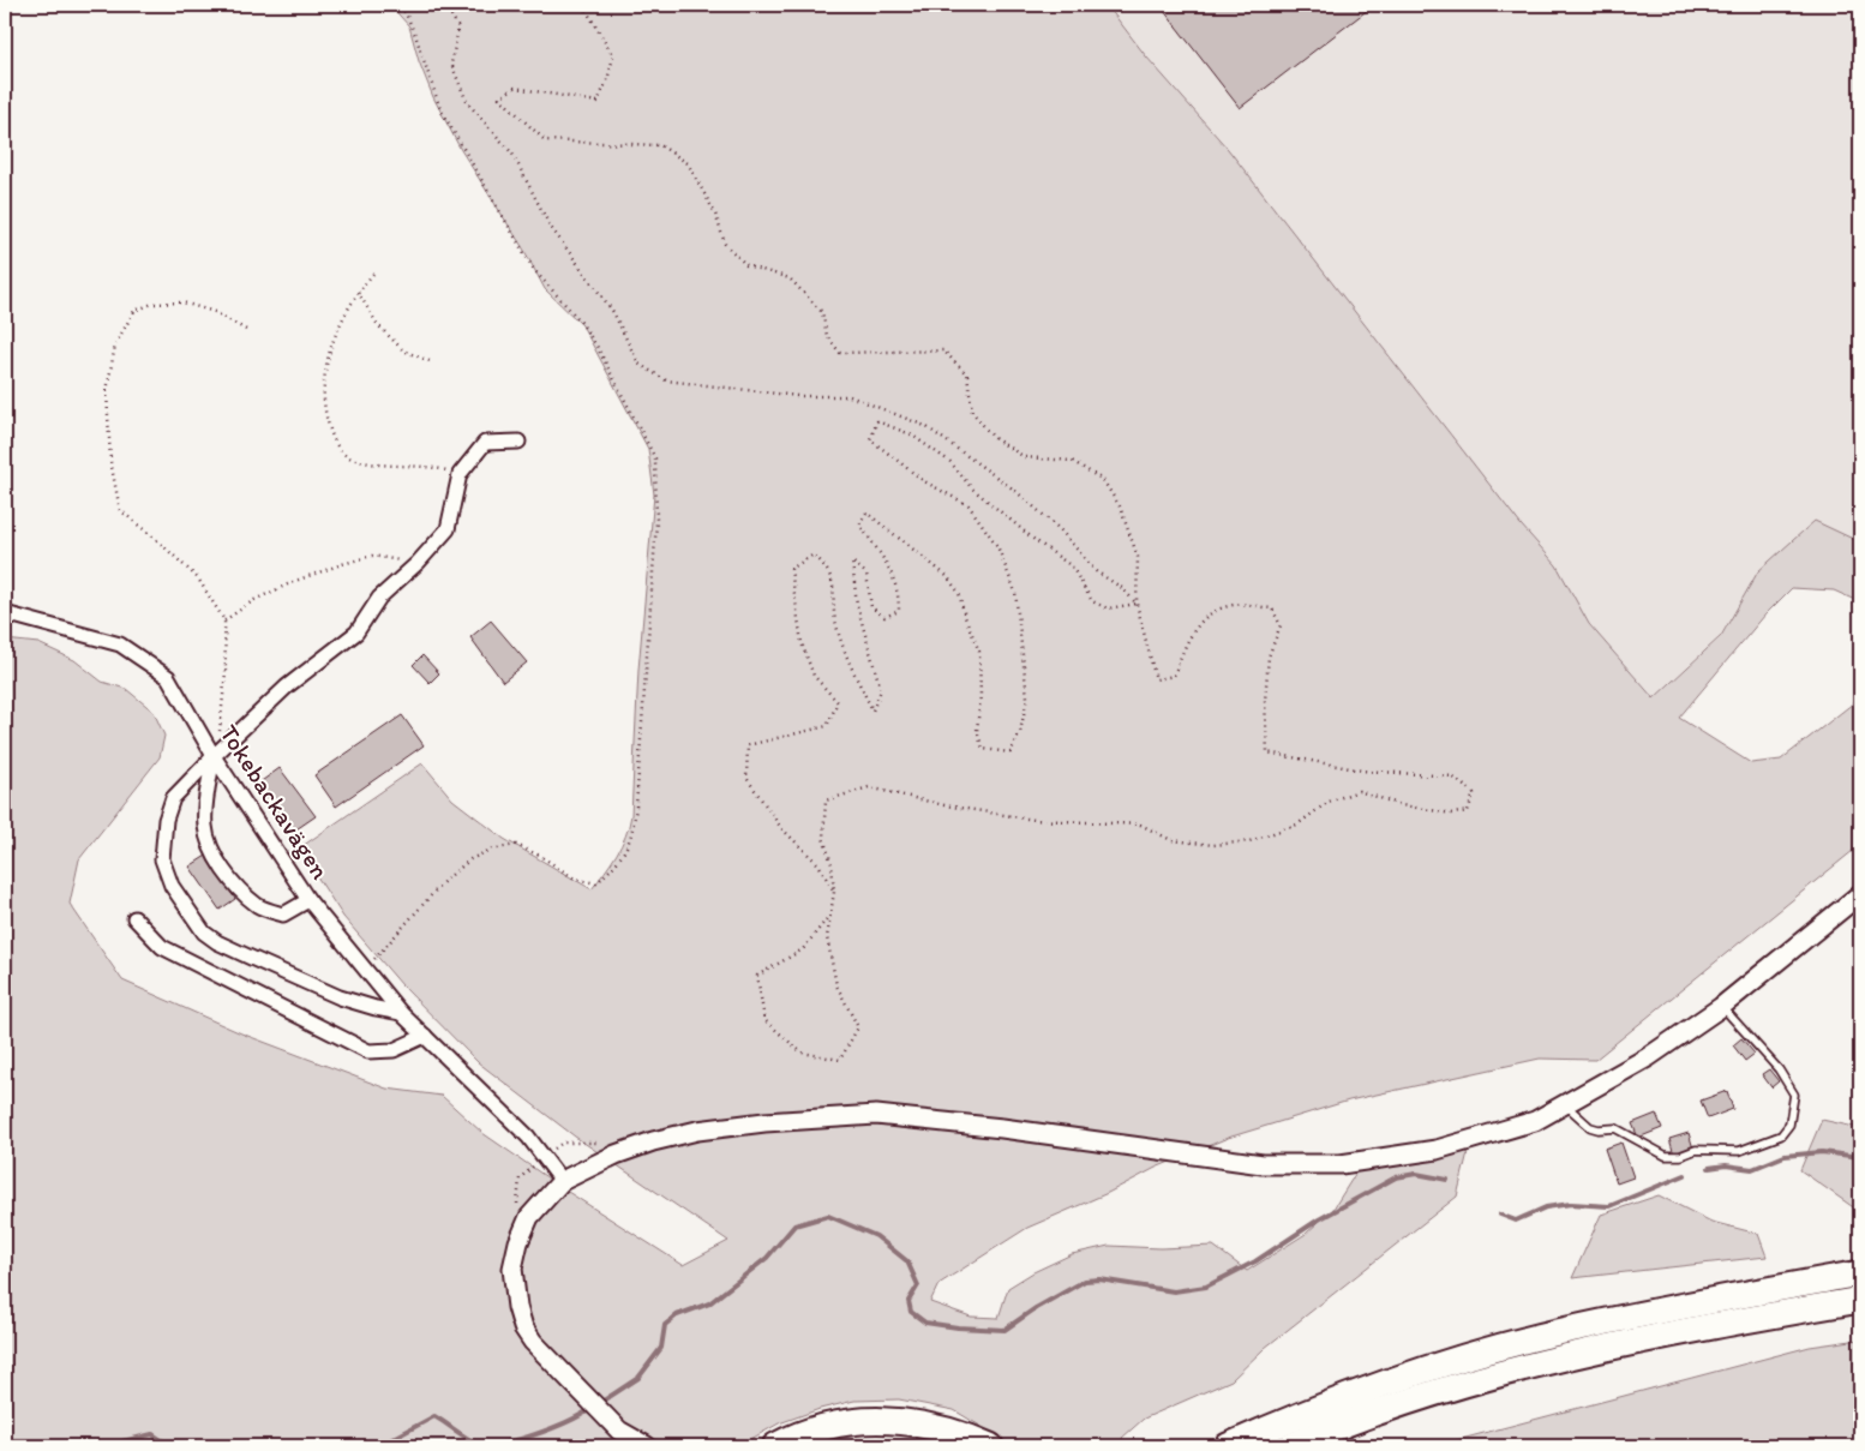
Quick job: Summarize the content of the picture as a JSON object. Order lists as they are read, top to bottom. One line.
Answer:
{"streets":{"street":["Tokebackavägen"]}}
